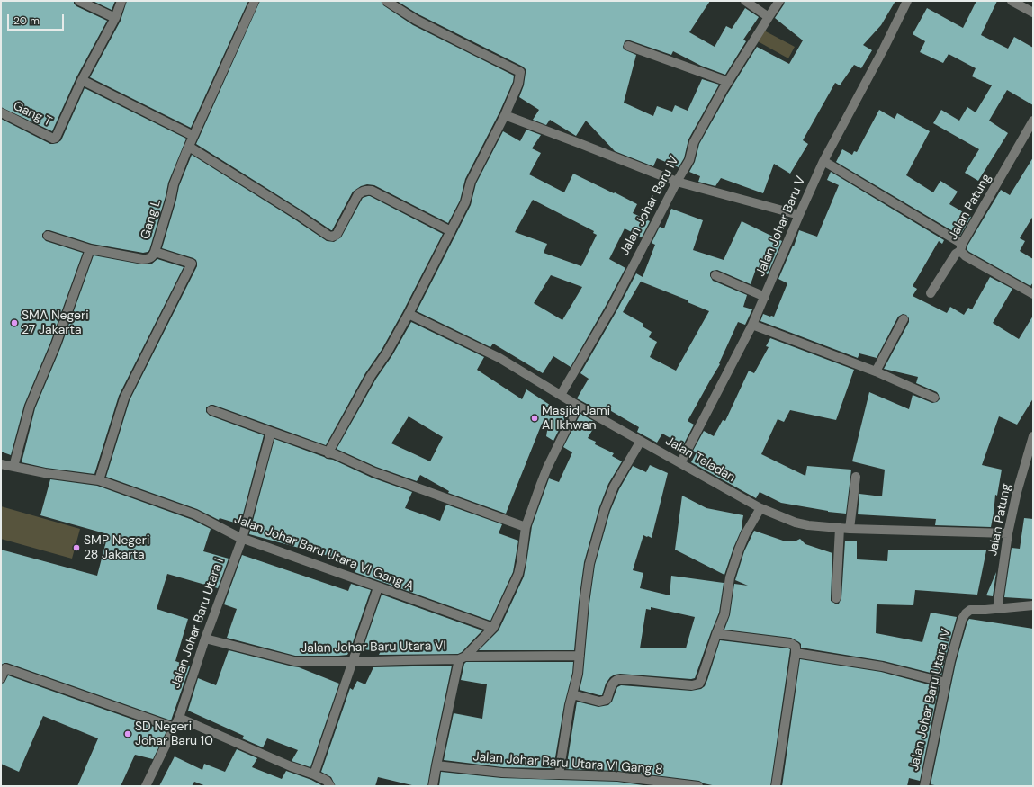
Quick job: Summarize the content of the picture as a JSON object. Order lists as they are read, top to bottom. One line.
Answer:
{"streets":{"street":["Gang T","Jalan Johar Baru IV","Jalan Patung","Gang L","Jalan Johar Baru V","Jalan Teladan","Jalan Johar Baru Utara VI Gang A","Jalan Johar Baru Utara I","Jalan Johar Baru Utara VI","Jalan Johar Baru Utara IV","Jalan Johar Baru Utara VI Gang 8"]},"crossings":[["Jalan Johar Baru IV","Jalan Teladan"],["Jalan Patung","Jalan Teladan"],["Jalan Patung","Jalan Johar Baru Utara IV"],["Gang L","Jalan Johar Baru Utara VI Gang A"],["Jalan Johar Baru V","Jalan Teladan"],["Jalan Johar Baru Utara VI Gang A","Jalan Johar Baru Utara I"],["Jalan Johar Baru Utara I","Jalan Johar Baru Utara VI"],["Jalan Johar Baru Utara VI","Jalan Johar Baru Utara VI Gang 8"]],"places":["SMA Negeri 27 Jakarta","Masjid Jami Al Ikhwan","SMP Negeri 28 Jakarta","SD Negeri Johar Baru 10"],"scale_bar":"20 m"}
